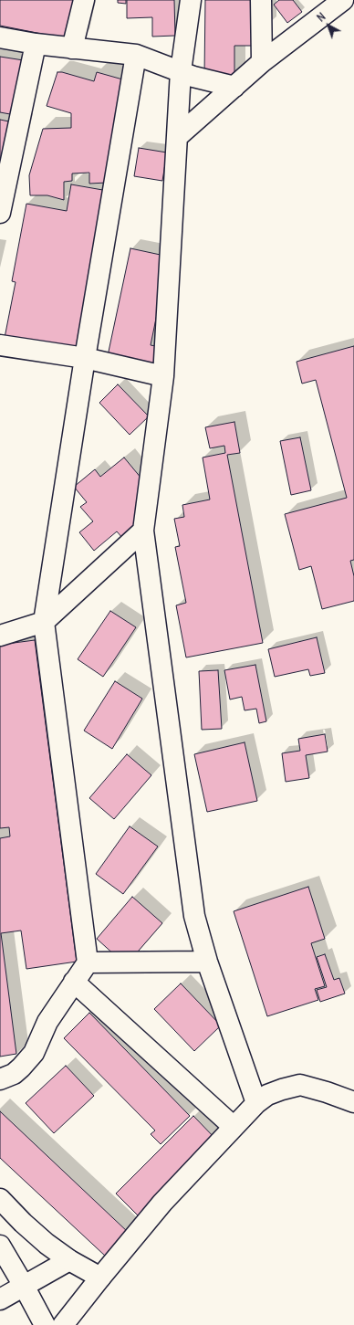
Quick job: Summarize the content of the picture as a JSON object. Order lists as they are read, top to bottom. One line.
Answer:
{"north":"top left"}
